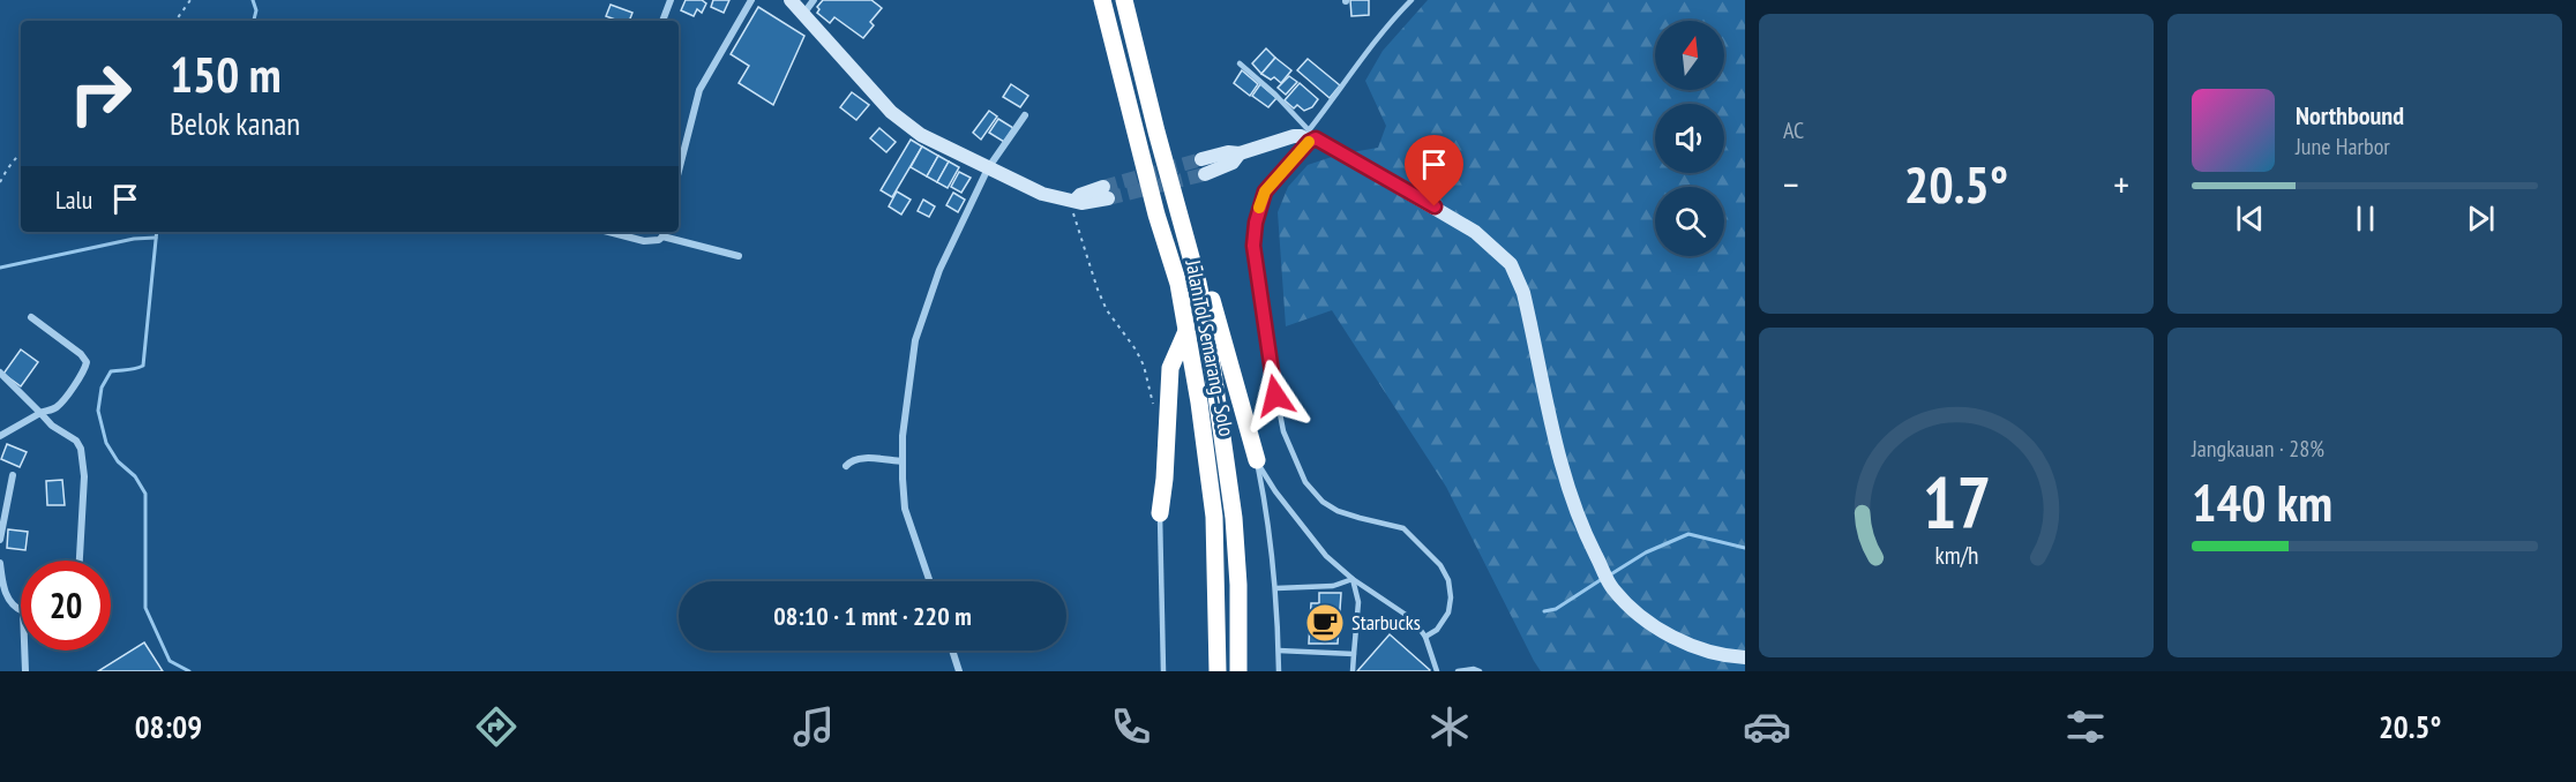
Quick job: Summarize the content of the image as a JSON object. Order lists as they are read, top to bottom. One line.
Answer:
{"streets":{"highway":["Jalan Tol Semarang–Solo"]},"places":{"cafe":["Starbucks"]},"north":"top","page":{"tile":["AC",["Jangkauan · 28%","140 km"]],"turn":["150 m","Belok kanan"],"song":["Northbound","June Harbor"],"heat":["−","20.5°","+"],"then":"Lalu","limit":"20","trip":"08:10 · 1 mnt · 220 m","tabs":["08:09","20.5°"],"gauge":["17","km/h"]}}
